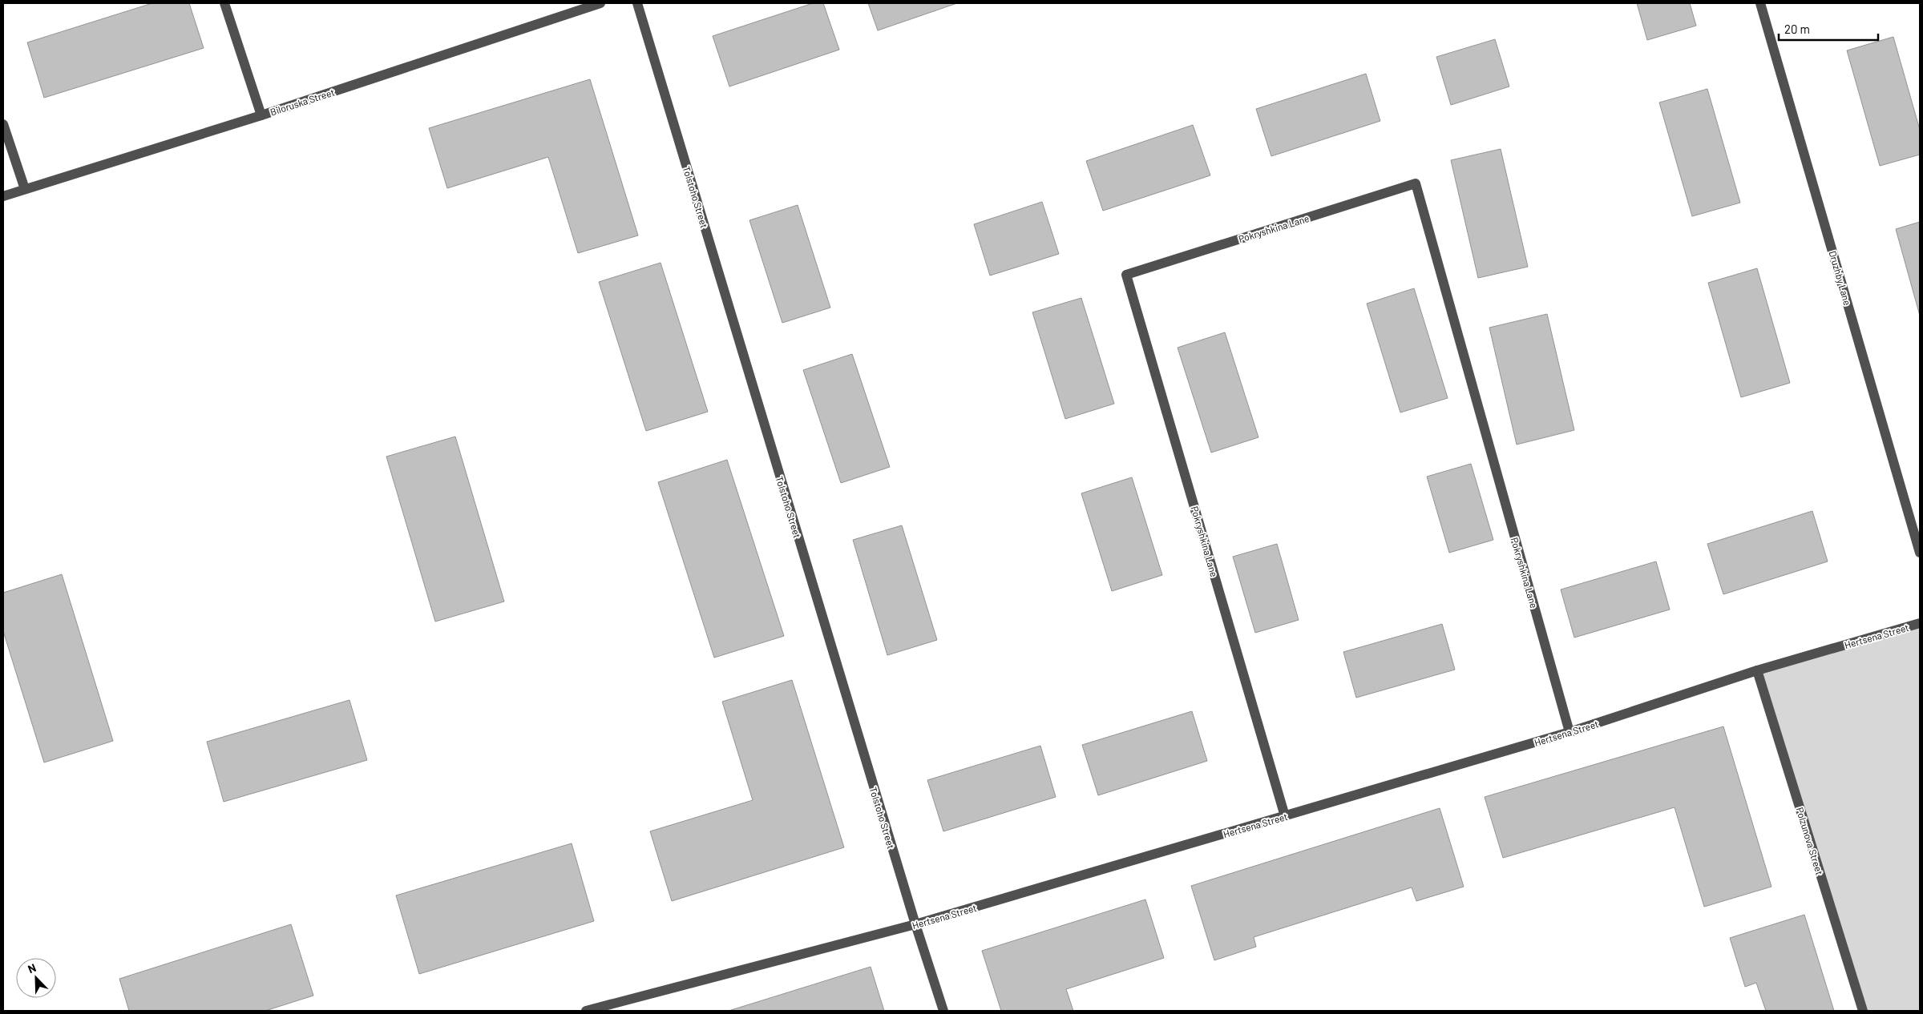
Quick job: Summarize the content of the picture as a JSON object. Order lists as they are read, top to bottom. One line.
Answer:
{"streets":{"street":["Biloruska Street","Tolstoho Street","Pokryshkina Lane","Druzhby Lane","Hertsena Street","Polzunova Street"]},"crossings":[["Tolstoho Street","Hertsena Street"],["Pokryshkina Lane","Hertsena Street"],["Hertsena Street","Polzunova Street"]],"scale_bar":"20 m","north":"top left"}
